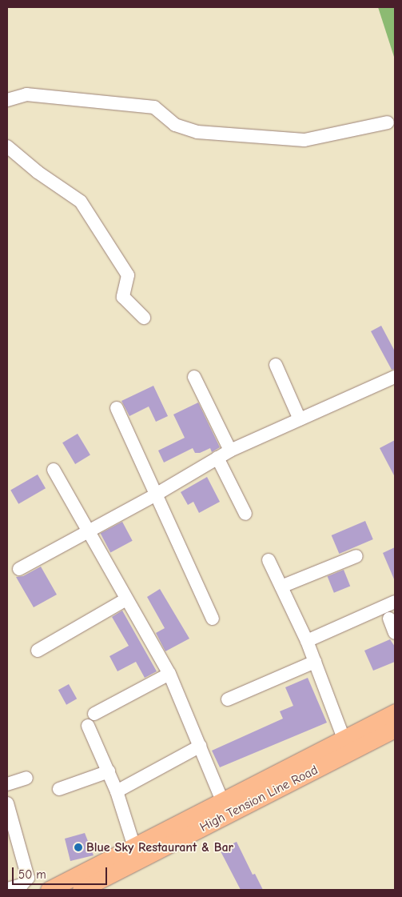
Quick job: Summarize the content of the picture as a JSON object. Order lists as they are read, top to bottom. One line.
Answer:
{"streets":{"main road":["High Tension Line Road"]},"places":["Blue Sky Restaurant & Bar"],"scale_bar":"50 m"}
